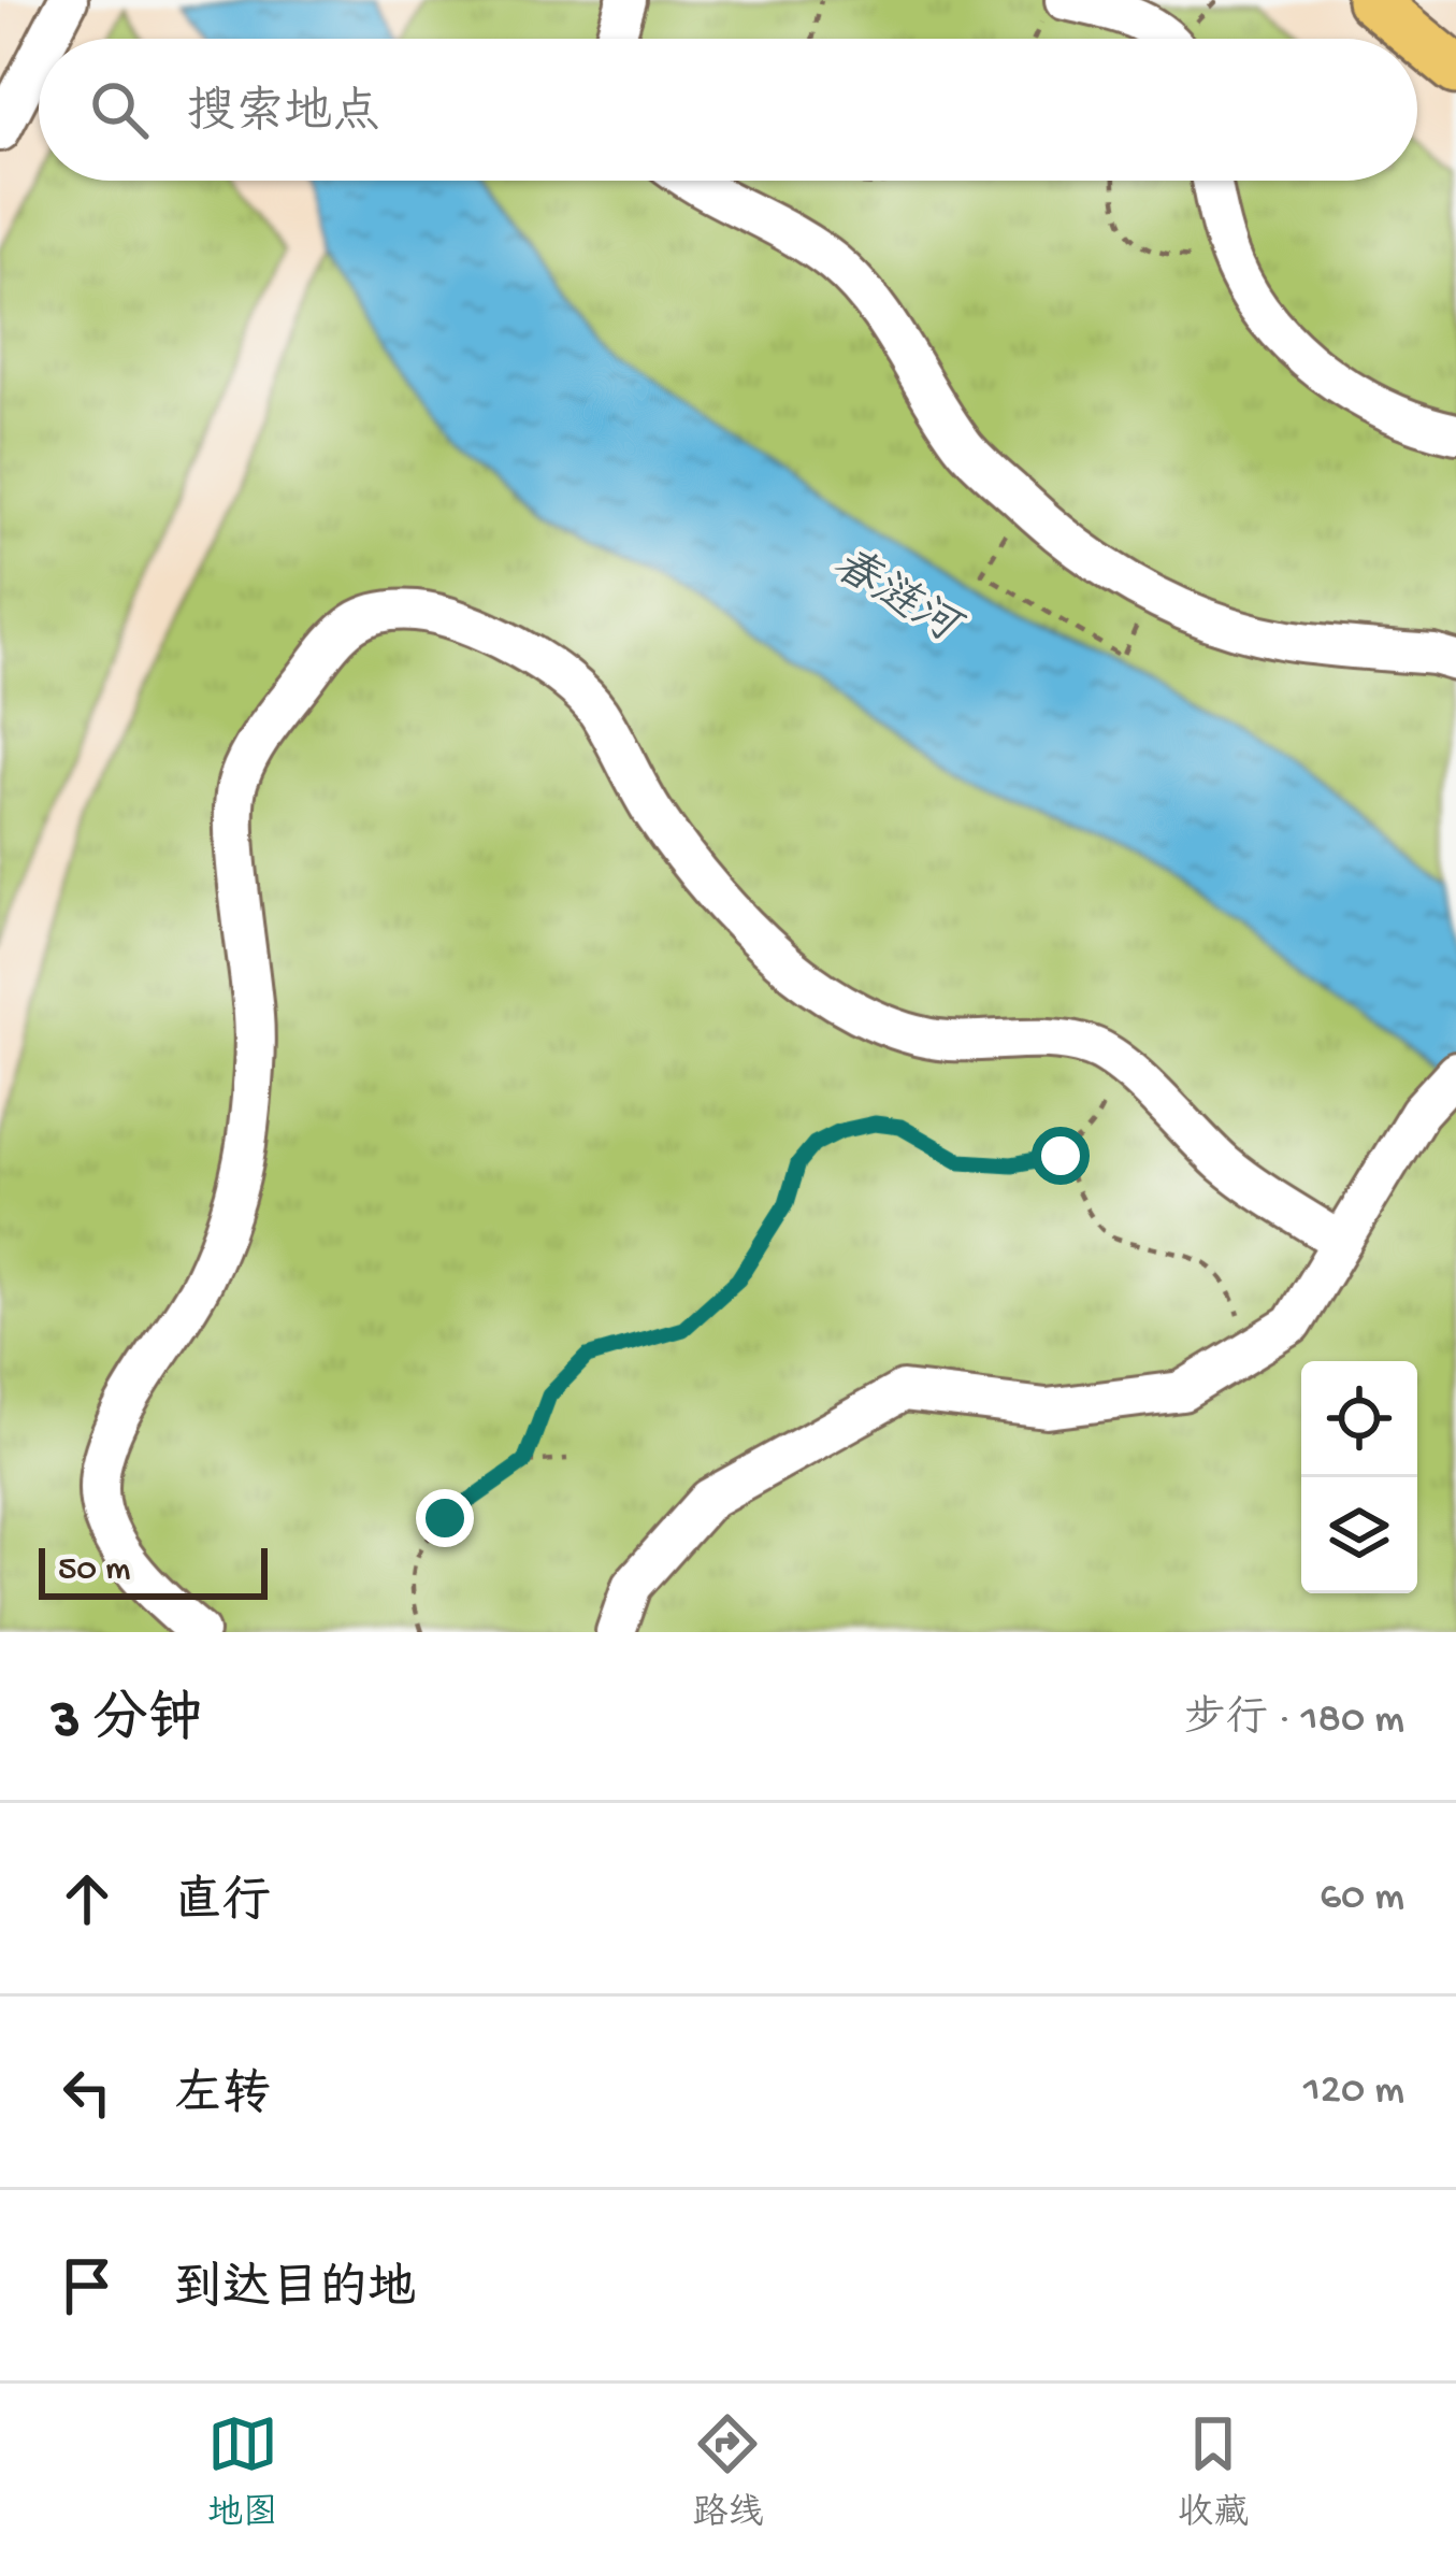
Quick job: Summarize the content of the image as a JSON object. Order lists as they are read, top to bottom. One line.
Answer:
{"water":["春涟河"],"scale_bar":"50 m","page":{"search":"搜索地点","scale":"50 m","heading":["3 分钟","步行 · 180 m"],"list":[["直行","60 m"],["左转","120 m"],"到达目的地"],"nav":["地图","路线","收藏"]}}
